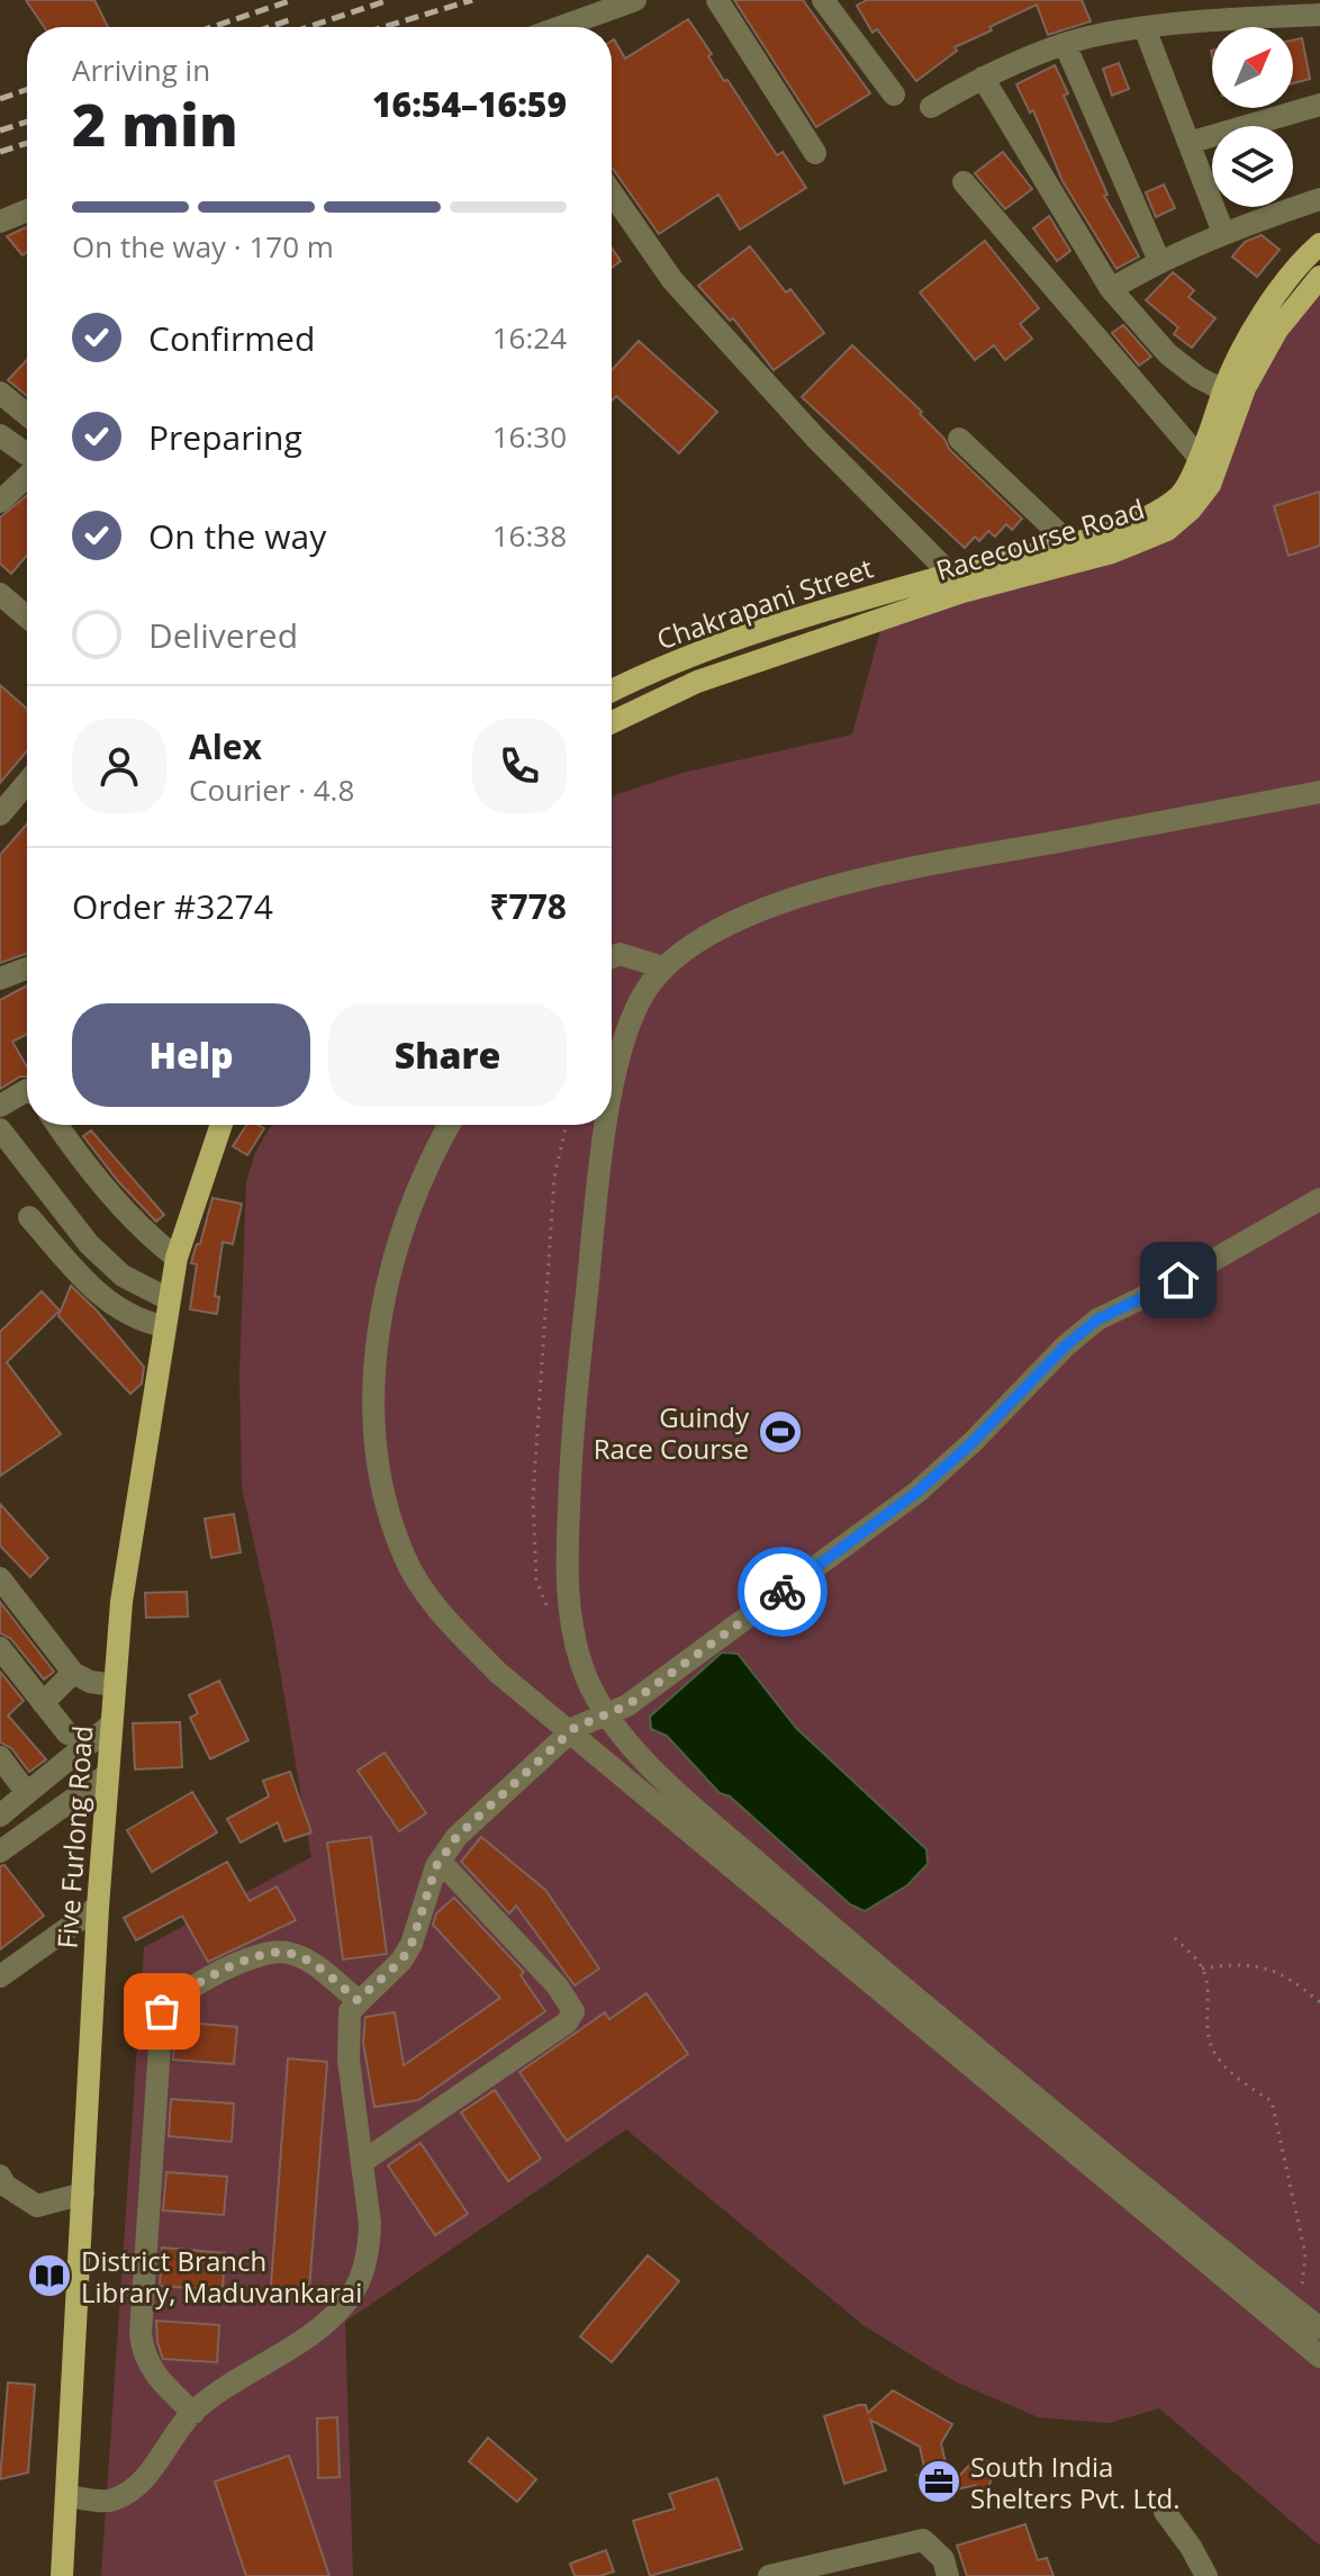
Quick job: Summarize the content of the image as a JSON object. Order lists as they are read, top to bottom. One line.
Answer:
{"streets":{"main road":["Racecourse Road","Chakrapani Street","Five Furlong Road"]},"crossings":[["Racecourse Road","Chakrapani Street"]],"places":{"sports":["Guindy Race Course"],"library":["District Branch Library, Maduvankarai"],"office":["South India Shelters Pvt. Ltd."]},"north":"top right","page":{"heading":["2 min","Arriving in","16:54–16:59"],"panel":["Alex","Courier · 4.8","Order #3274","₹778"],"bar":"On the way · 170 m","list":[["Confirmed","16:24"],["Preparing","16:30"],["On the way","16:38"],"Delivered"],"buttons":["Help","Share"]}}
